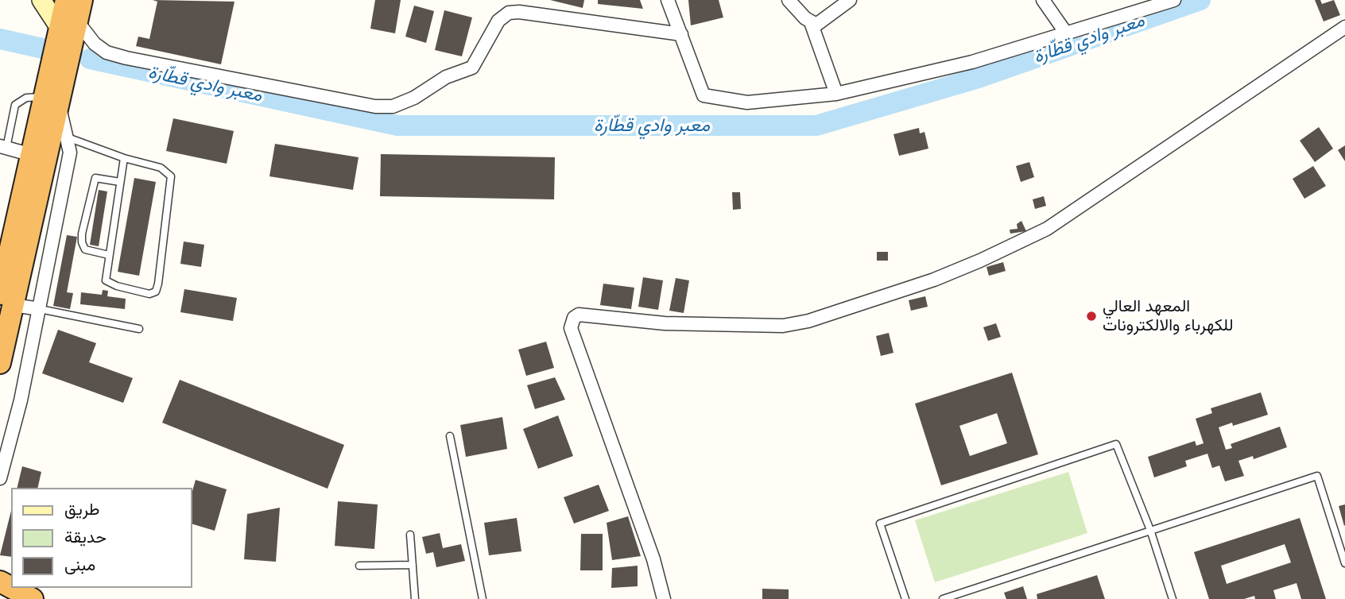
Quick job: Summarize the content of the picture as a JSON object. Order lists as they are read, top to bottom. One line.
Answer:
{"water":["معبر وادي قطّارة"],"places":["المعهد العالي للكهرباء والالكترونات"],"legend":["طريق","حديقة","مبنى"]}
